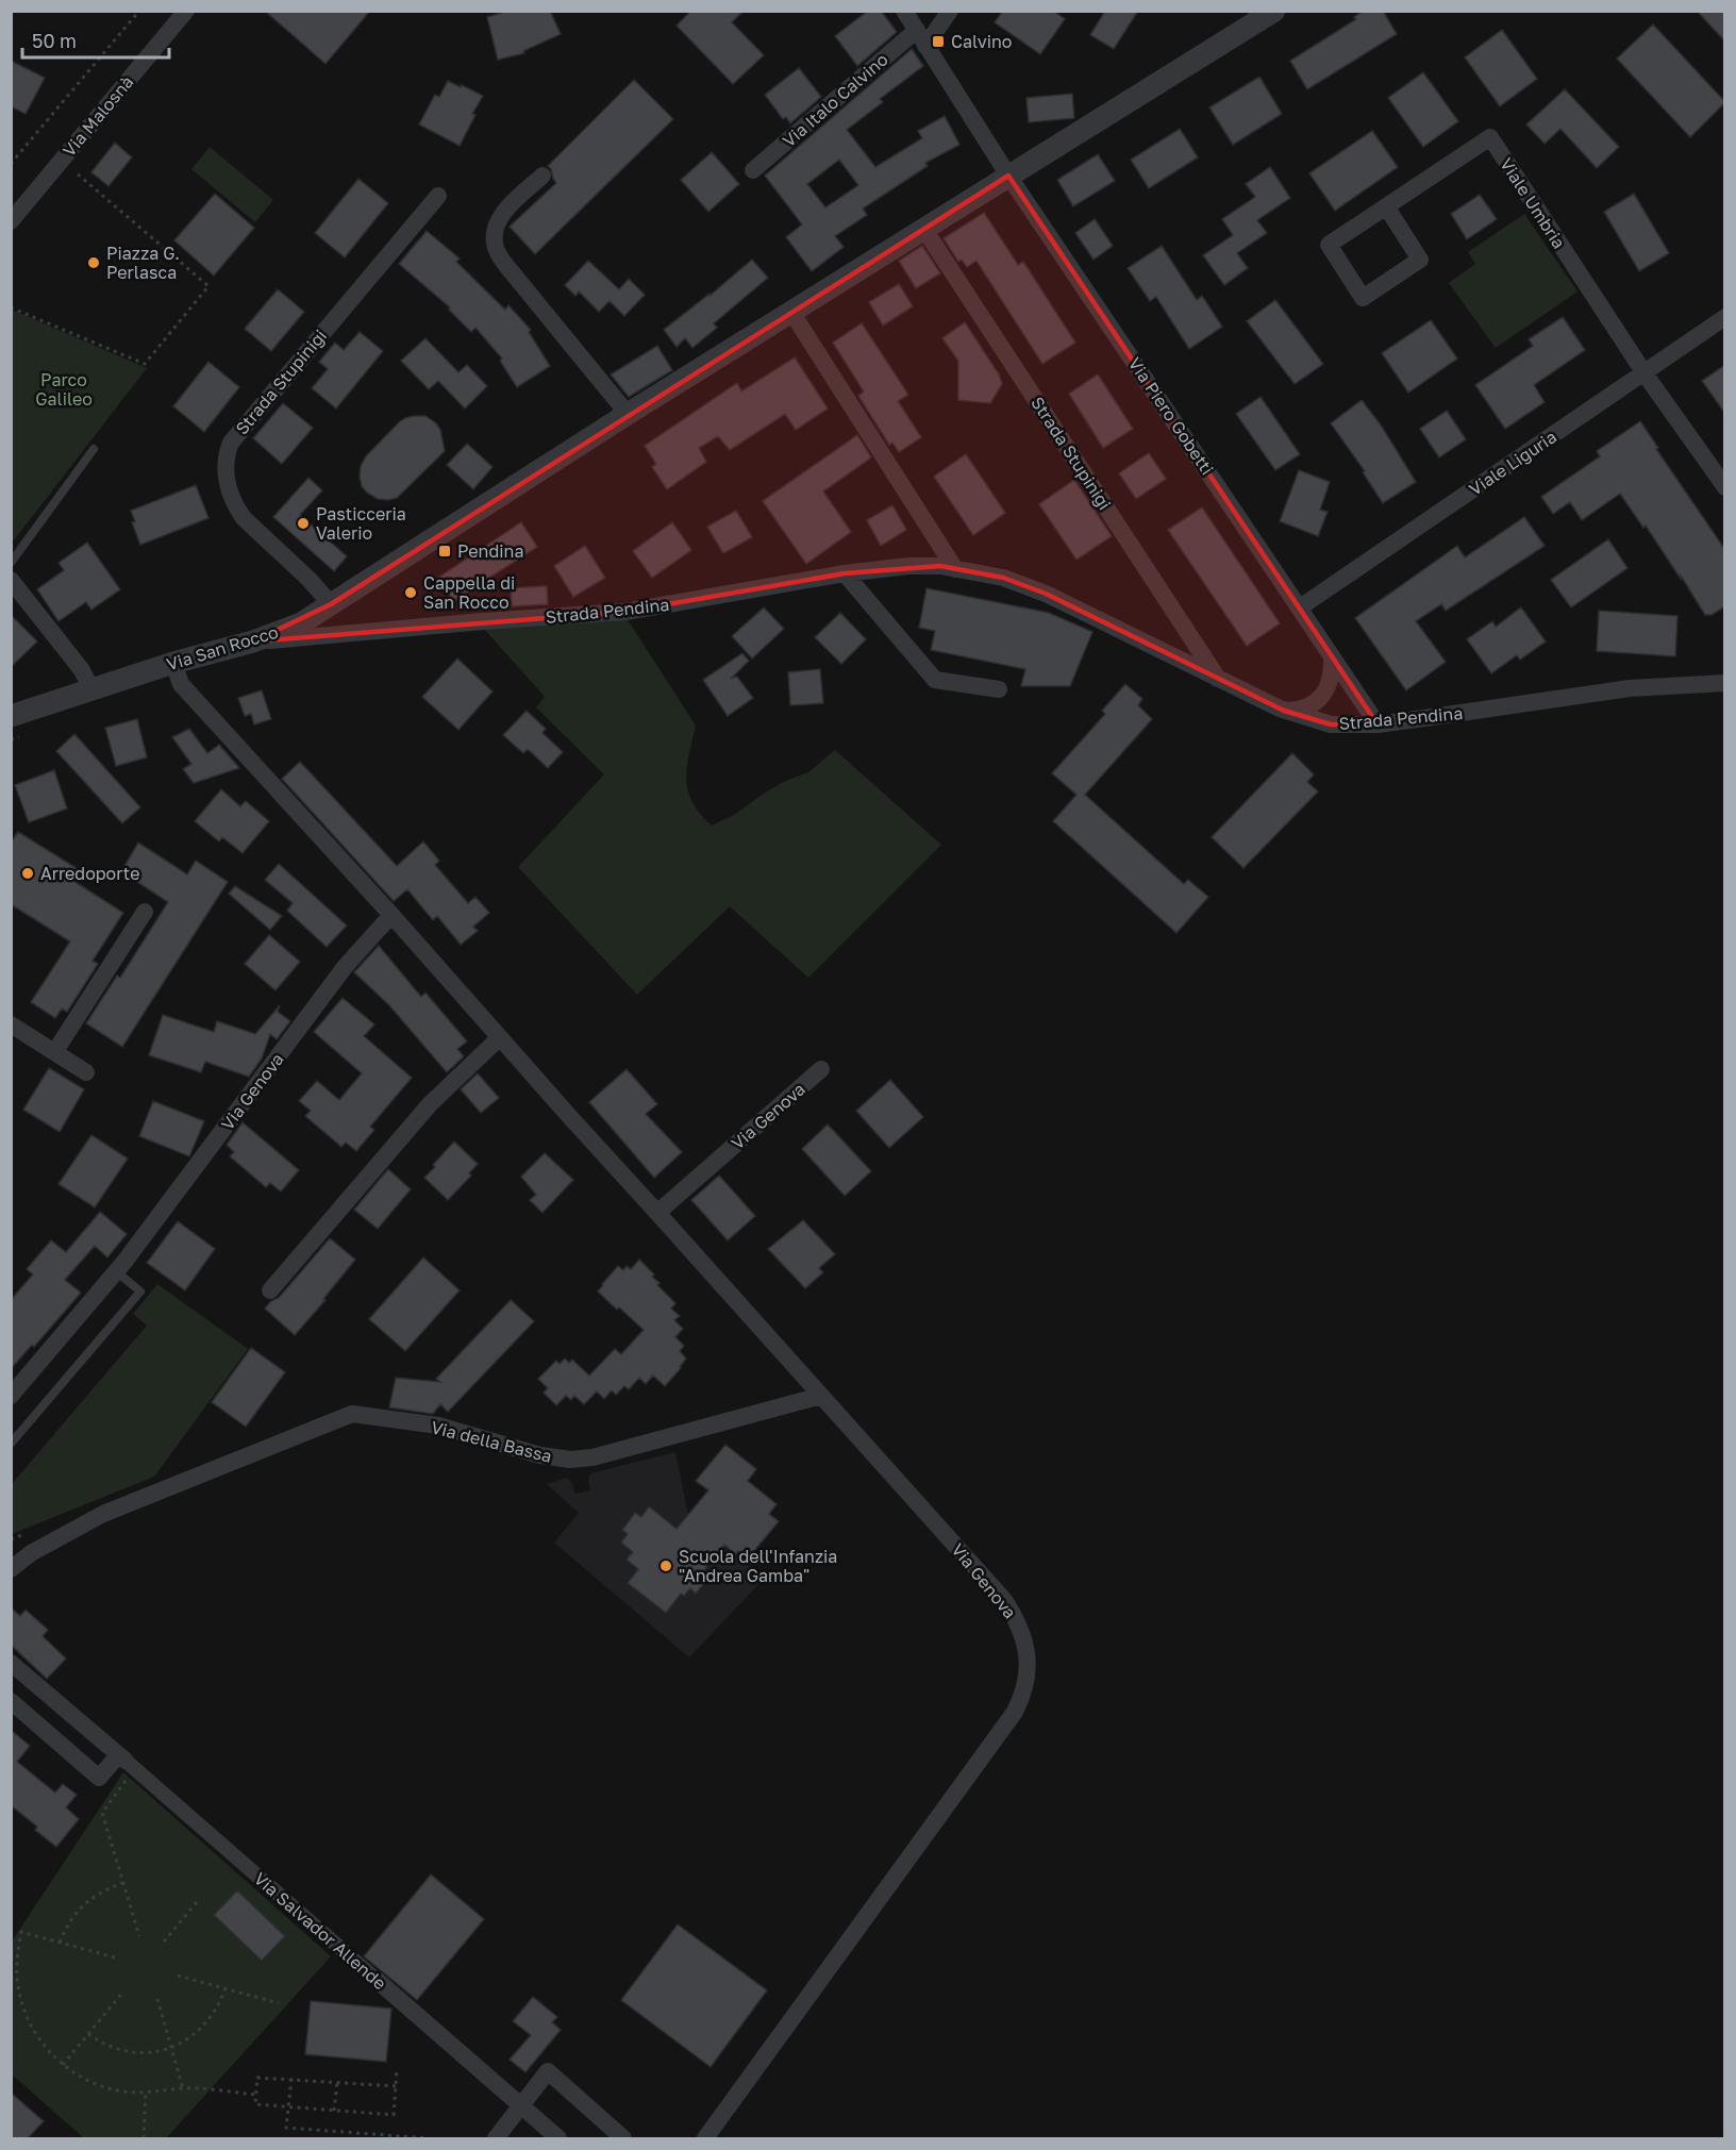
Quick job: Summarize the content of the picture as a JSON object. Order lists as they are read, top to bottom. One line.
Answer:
{"streets":{"street":["Via Italo Calvino","Via Malosnà","Viale Umbria","Strada Stupinigi","Via Piero Gobetti","Viale Liguria","Strada Pendina","Via San Rocco","Via Genova","Via della Bassa","Via Salvador Allende"]},"crossings":[["Viale Umbria","Viale Liguria"],["Strada Stupinigi","Strada Pendina"],["Strada Stupinigi","Via San Rocco"],["Via Piero Gobetti","Viale Liguria"],["Via Piero Gobetti","Strada Pendina"],["Strada Pendina","Via San Rocco"],["Via San Rocco","Via Genova"],["Via Genova","Via della Bassa"]],"parks":["Parco Galileo"],"places":{"transit":["Calvino","Pendina"],"other":["Piazza G. Perlasca","Pasticceria Valerio","Cappella di San Rocco","Arredoporte","Scuola dell'Infanzia \"Andrea Gamba\""]},"scale_bar":"50 m"}
